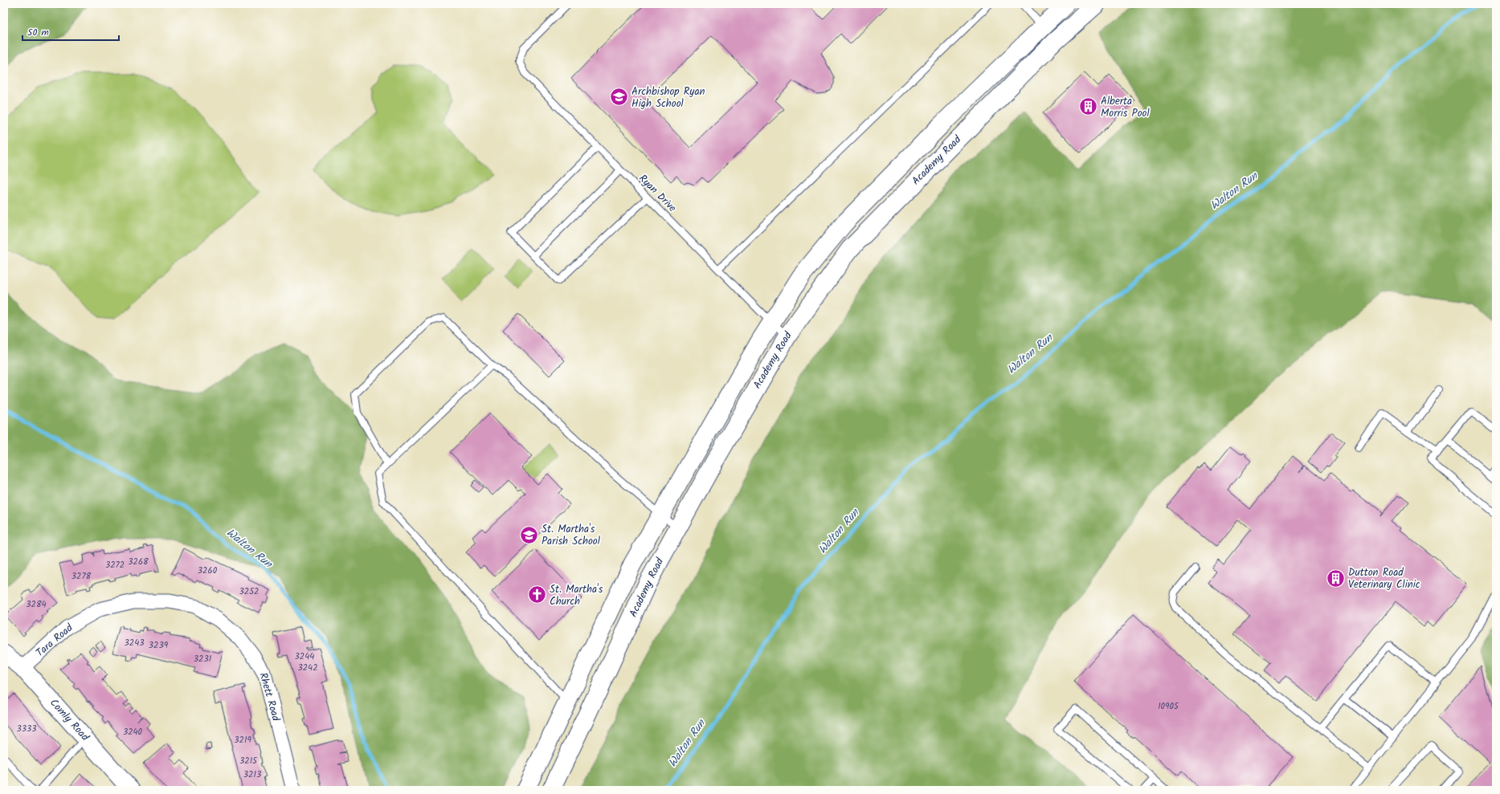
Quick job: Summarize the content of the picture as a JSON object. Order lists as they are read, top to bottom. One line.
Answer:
{"streets":{"main road":["Academy Road"],"street":["Tara Road","Rhett Road","Comly Road"],"lane":["Ryan Drive"]},"crossings":[["Academy Road","Ryan Drive"],["Tara Road","Rhett Road"],["Tara Road","Comly Road"]],"water":["Walton Run"],"places":{"school or university":["Archbishop Ryan High School","St. Martha's Parish School"],"building":["Alberta Morris Pool","Dutton Road Veterinary Clinic"],"church":["St. Martha's Church"]},"house_numbers":["3268","3272","3260","3278","3252","3284","3243","3239","3244","3231","3242","10905","3333","3240","3219","3215","3213"],"scale_bar":"50 m"}
